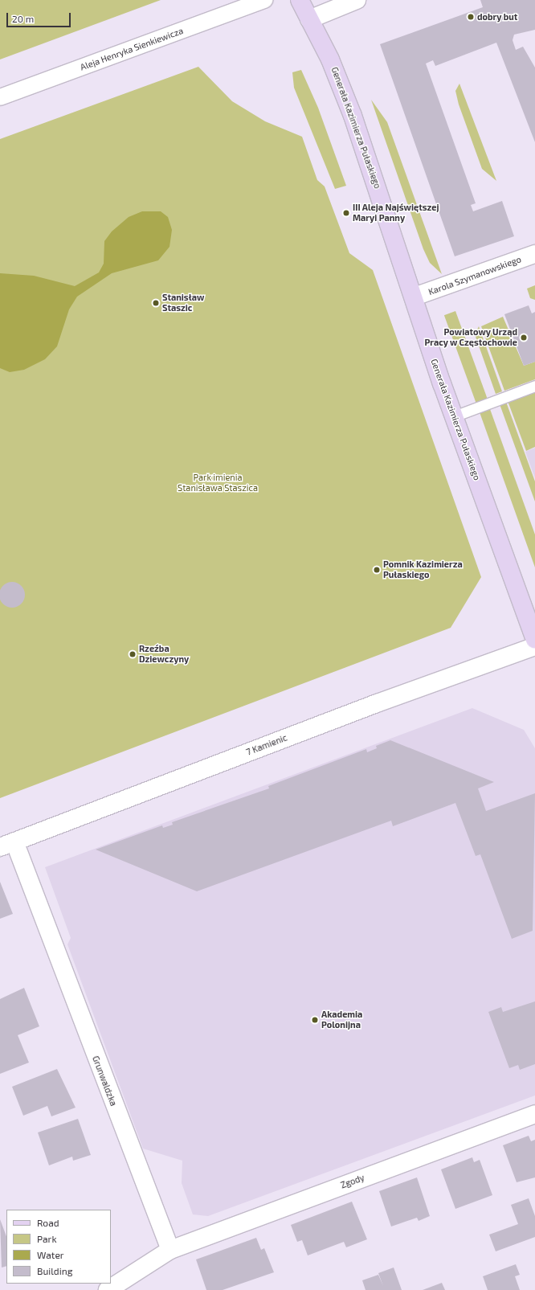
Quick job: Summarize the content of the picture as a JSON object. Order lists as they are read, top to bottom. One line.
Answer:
{"streets":{"main road":["Generała Kazimierza Pułaskiego"],"street":["Aleja Henryka Sienkiewicza","Karola Szymanowskiego","7 Kamienic","Grunwaldzka","Zgody"]},"crossings":[["Generała Kazimierza Pułaskiego","Karola Szymanowskiego"],["7 Kamienic","Grunwaldzka"],["Grunwaldzka","Zgody"]],"parks":["Park imienia Stanisława Staszica"],"places":["dobry but","III Aleja Najświętszej Maryi Panny","Stanisław Staszic","Powiatowy Urząd Pracy w Częstochowie","Pomnik Kazimierza Pułaskiego","Rzeźba Dziewczyny","Akademia Polonijna"],"legend":["Road","Park","Water","Building"],"scale_bar":"20 m"}
